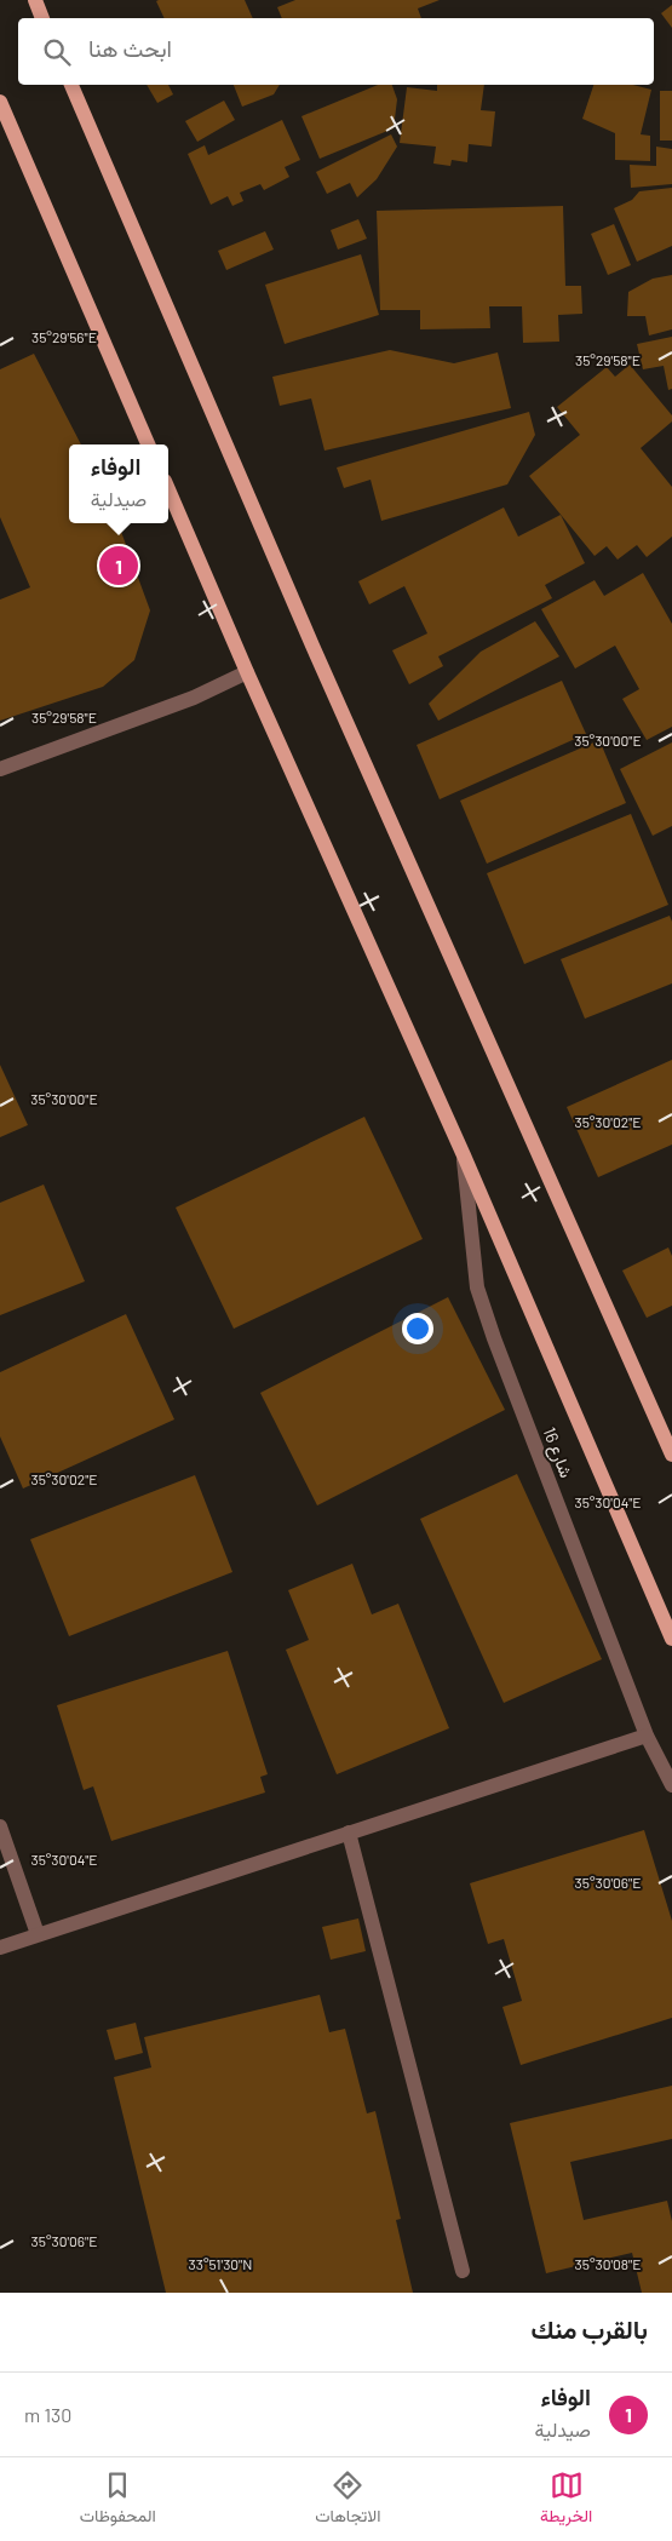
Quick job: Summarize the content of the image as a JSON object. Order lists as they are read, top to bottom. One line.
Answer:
{"streets":{"street":["شارع 16"]},"page":{"search":"ابحث هنا","popup":["الوفاء","صيدلية"],"pins":"1","heading":"بالقرب منك","list":[{"mark":"1","name":"الوفاء","note":"صيدلية","value":"130 m"}],"nav":["الخريطة","الاتجاهات","المحفوظات"]},"coordinates":["35°29'56\"E","35°29'58\"E","35°30'00\"E","35°30'02\"E","35°30'04\"E","35°30'06\"E","35°30'08\"E","33°51'30\"N"]}
